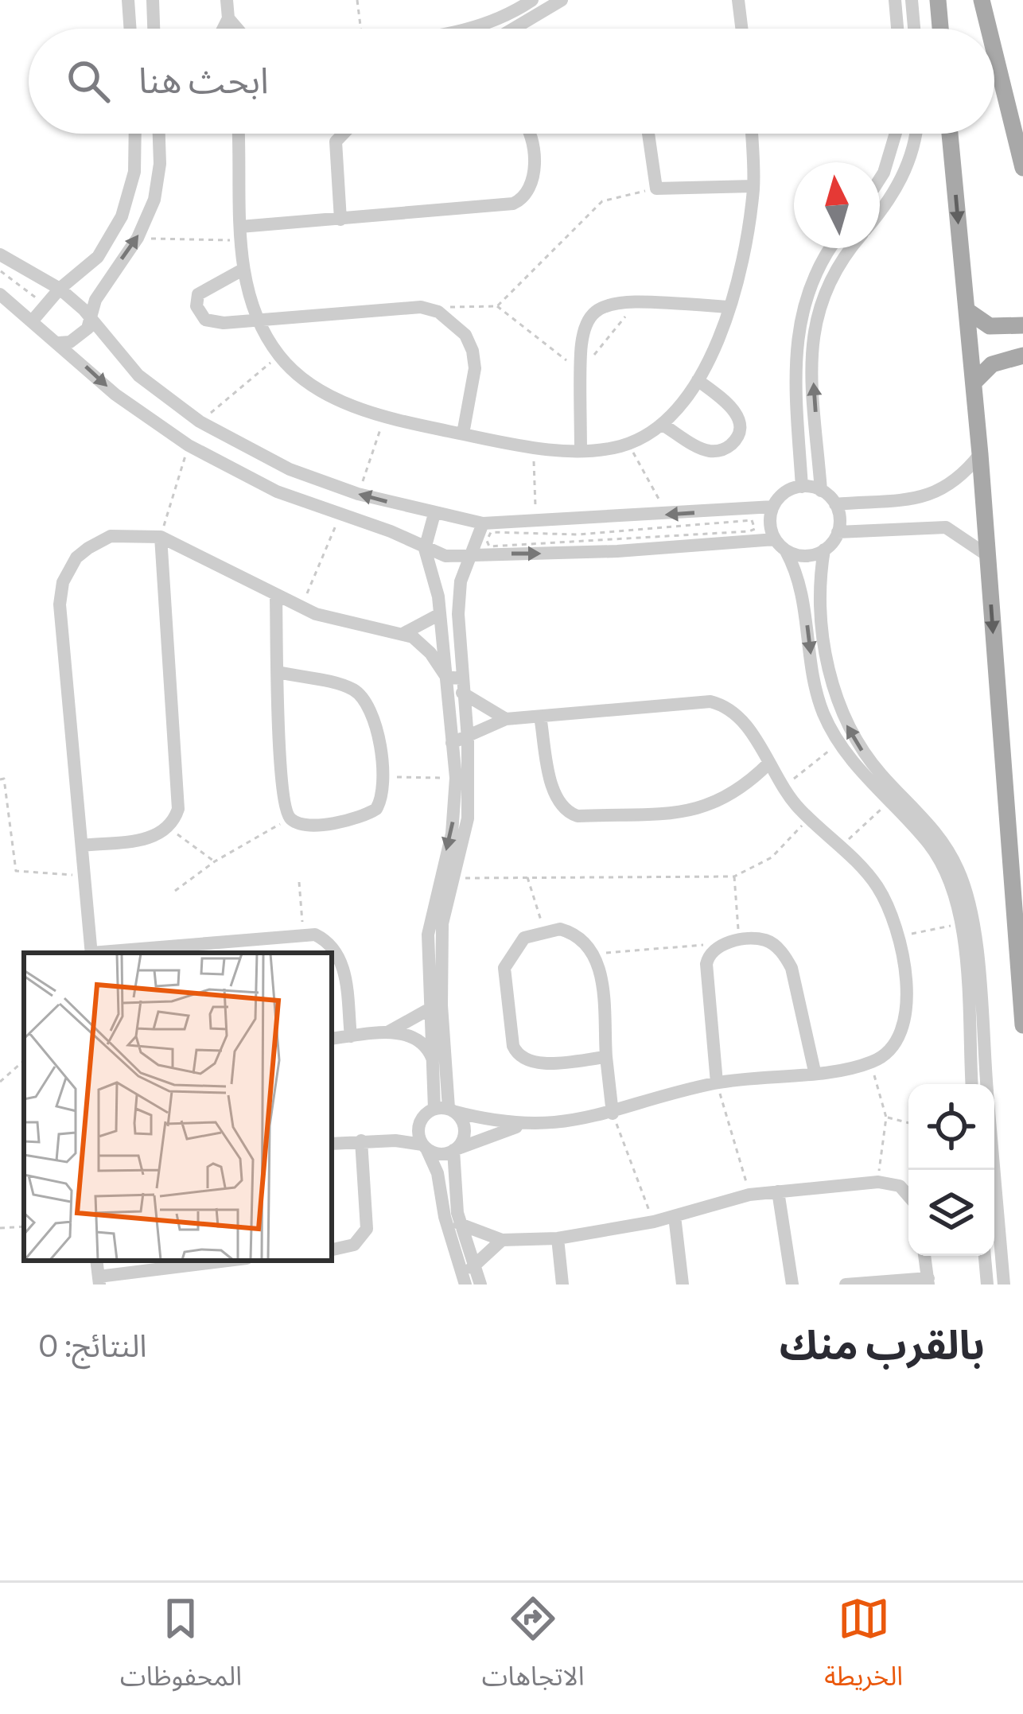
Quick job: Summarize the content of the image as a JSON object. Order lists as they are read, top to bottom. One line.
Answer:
{"north":"top","page":{"search":"ابحث هنا","heading":["بالقرب منك","النتائج: 0"],"nav":["الخريطة","الاتجاهات","المحفوظات"]}}
